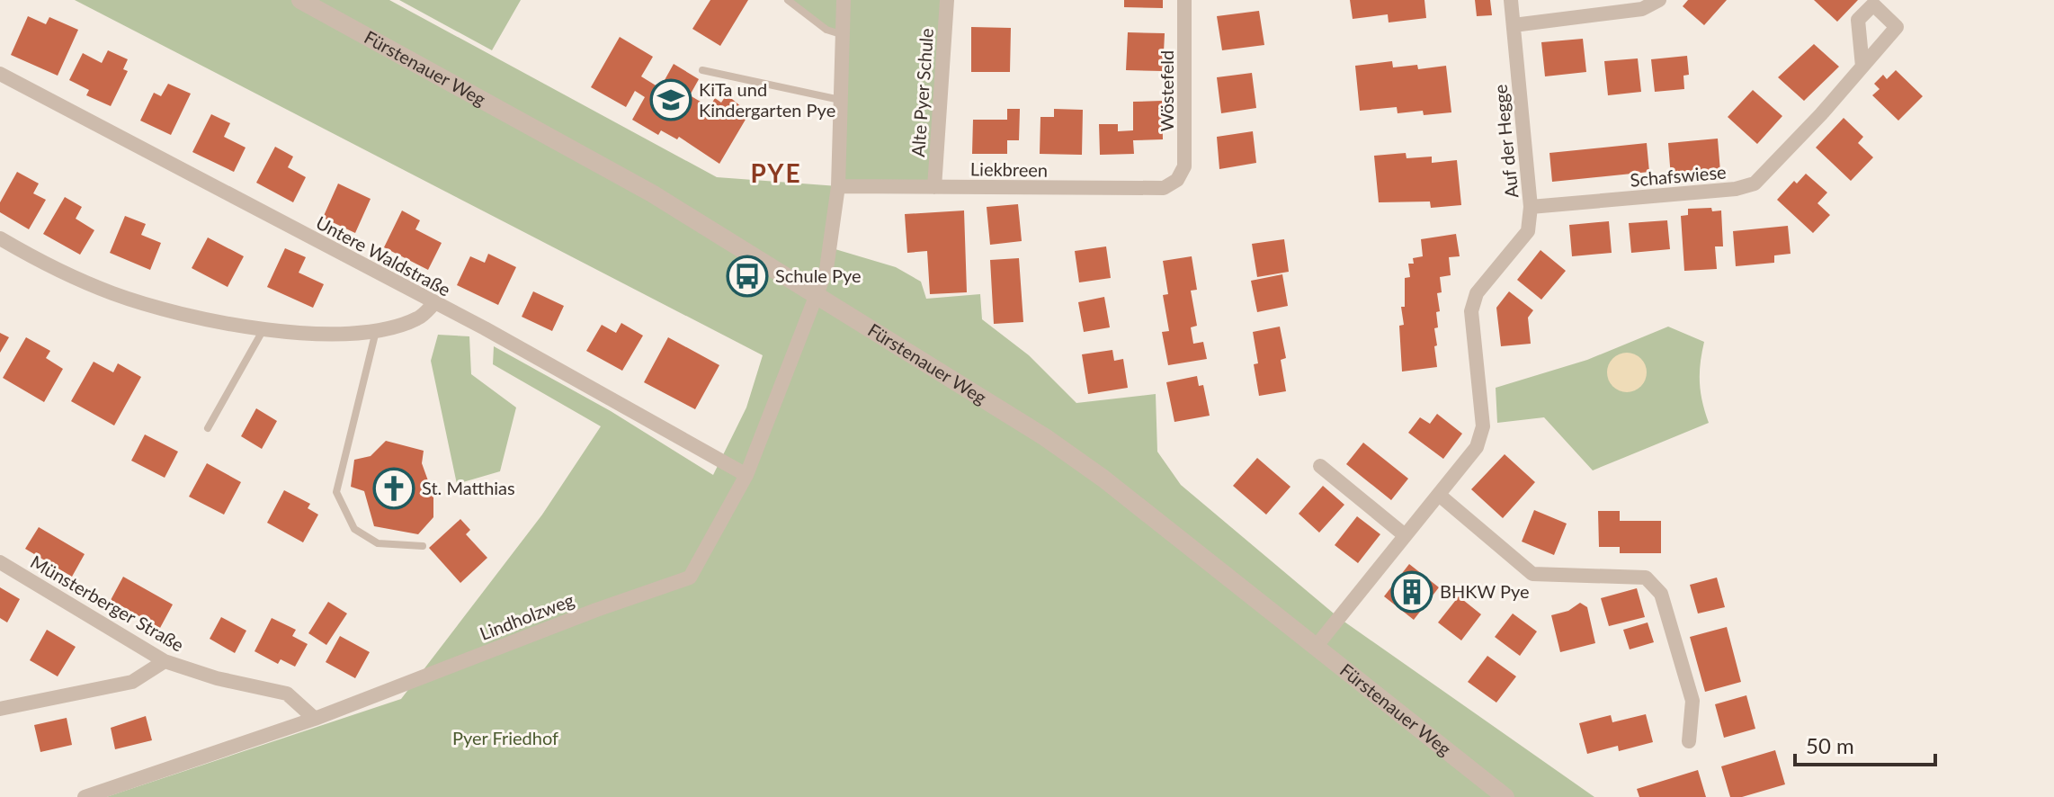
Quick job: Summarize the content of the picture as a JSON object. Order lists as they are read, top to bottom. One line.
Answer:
{"streets":{"street":["Fürstenauer Weg","Wöstefeld","Alte Pyer Schule","Auf der Hegge","Liekbreen","Schafswiese","Untere Waldstraße","Münsterberger Straße","Lindholzweg"]},"crossings":[["Fürstenauer Weg","Auf der Hegge"],["Fürstenauer Weg","Lindholzweg"],["Wöstefeld","Liekbreen"],["Alte Pyer Schule","Liekbreen"],["Auf der Hegge","Schafswiese"],["Liekbreen","Lindholzweg"],["Untere Waldstraße","Lindholzweg"],["Münsterberger Straße","Lindholzweg"]],"districts":["PYE"],"parks":["Pyer Friedhof"],"places":{"school or university":["KiTa und Kindergarten Pye"],"bus stop":["Schule Pye"],"church":["St. Matthias"],"building":["BHKW Pye"]},"scale_bar":"50 m"}
